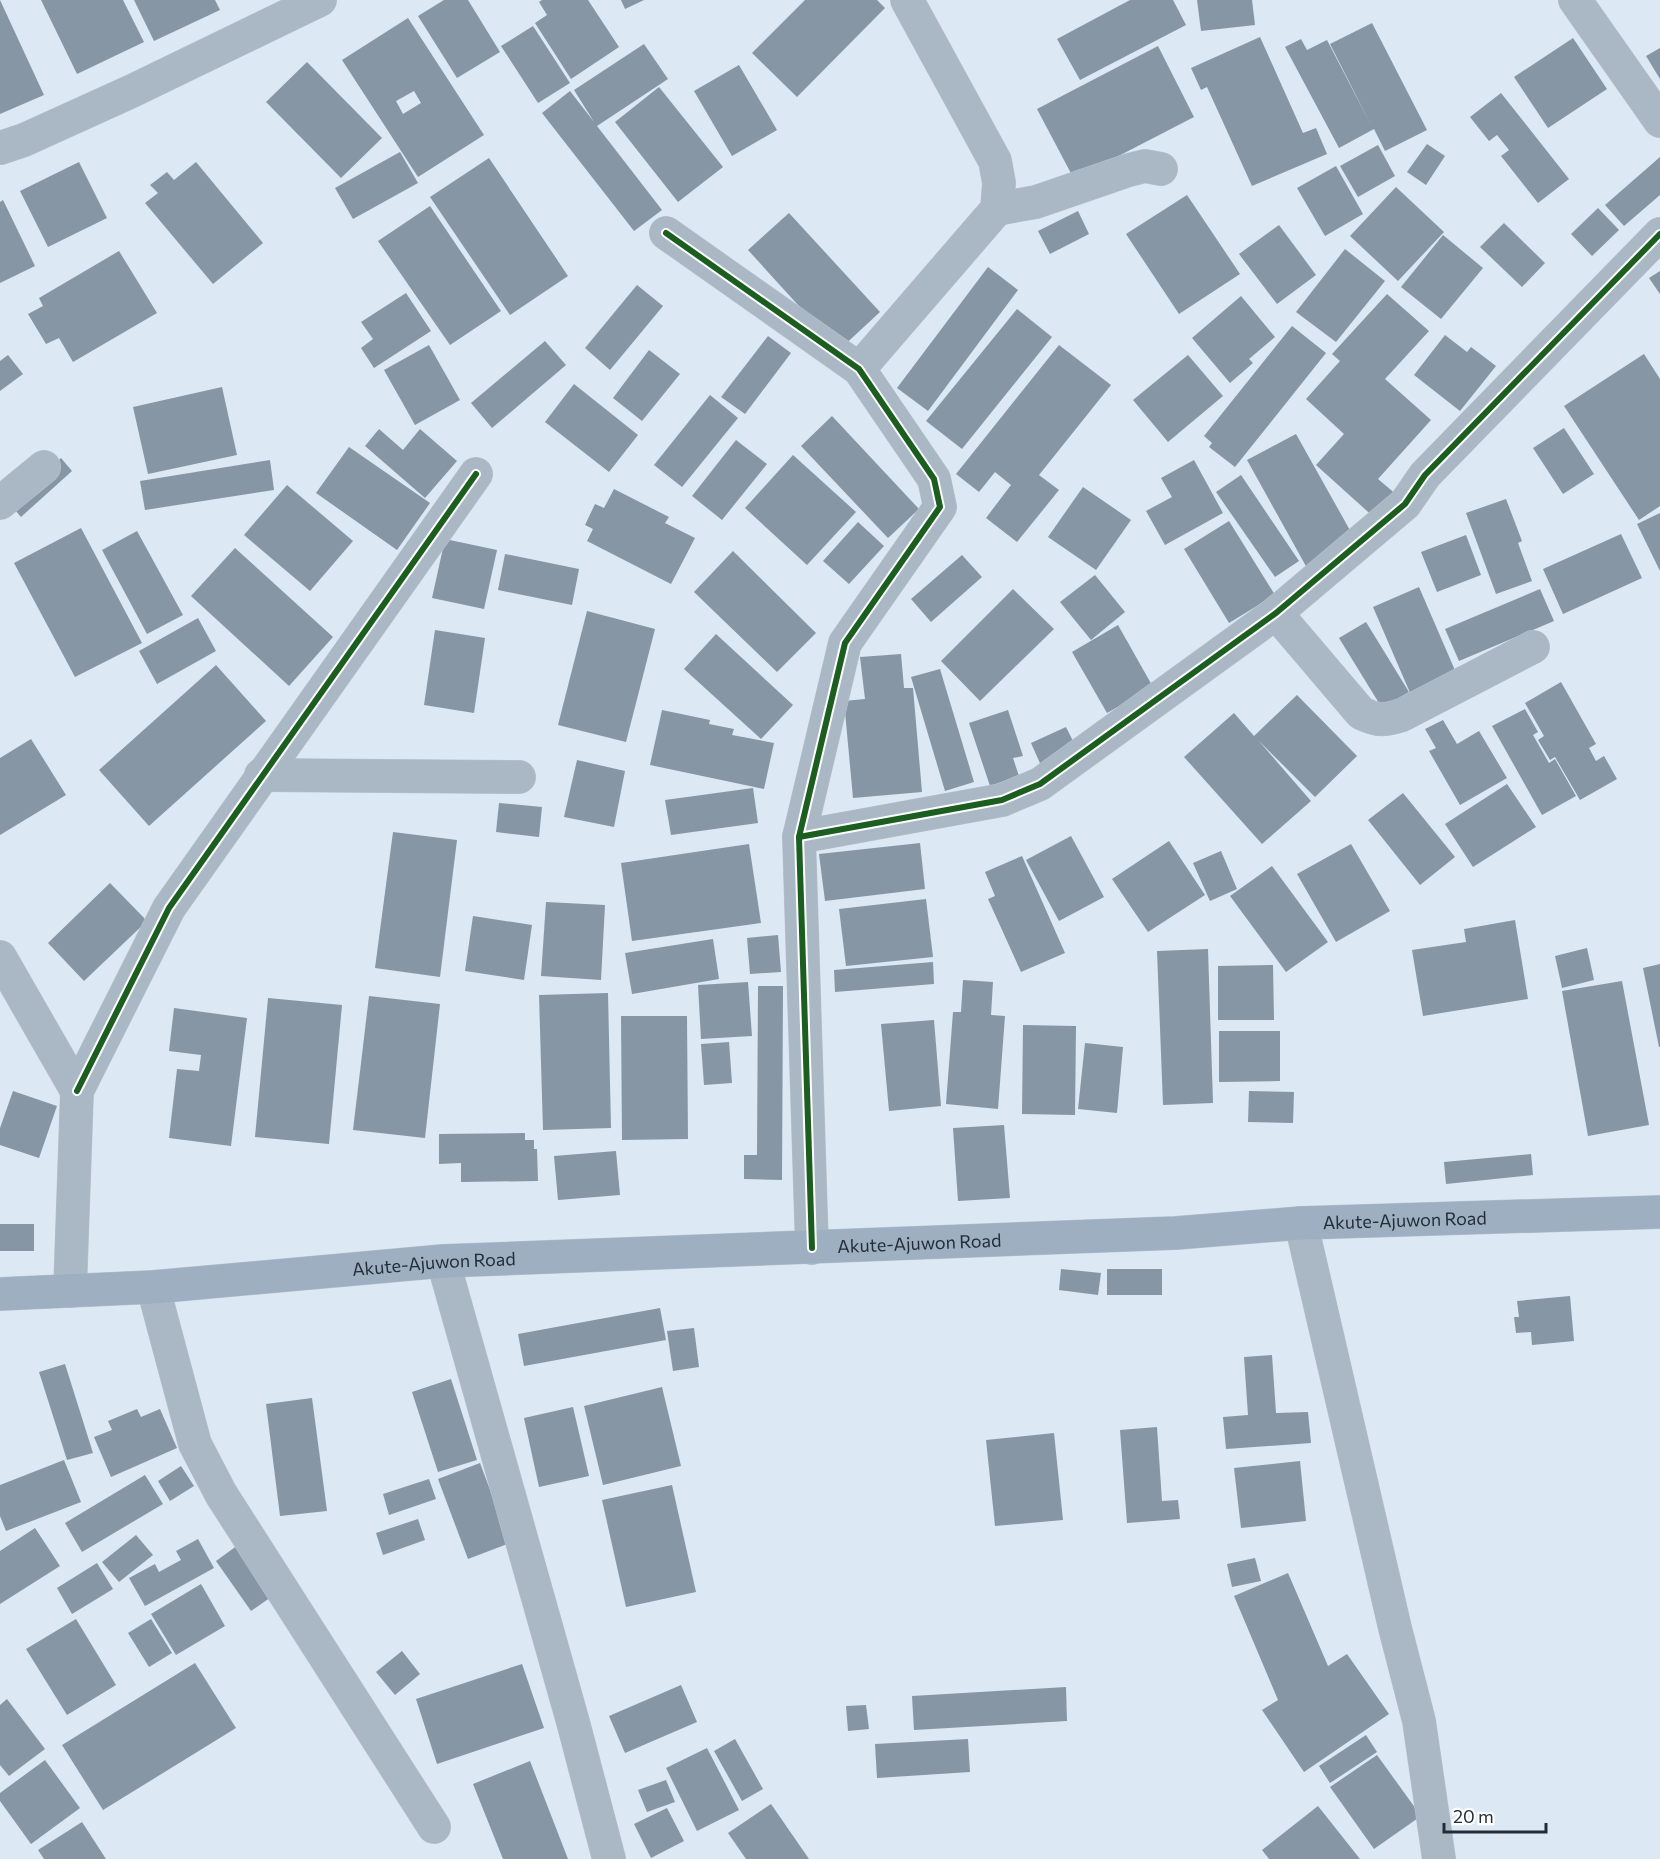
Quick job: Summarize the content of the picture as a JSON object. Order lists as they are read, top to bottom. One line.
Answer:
{"streets":{"main road":["Akute-Ajuwon Road"]},"scale_bar":"20 m"}
